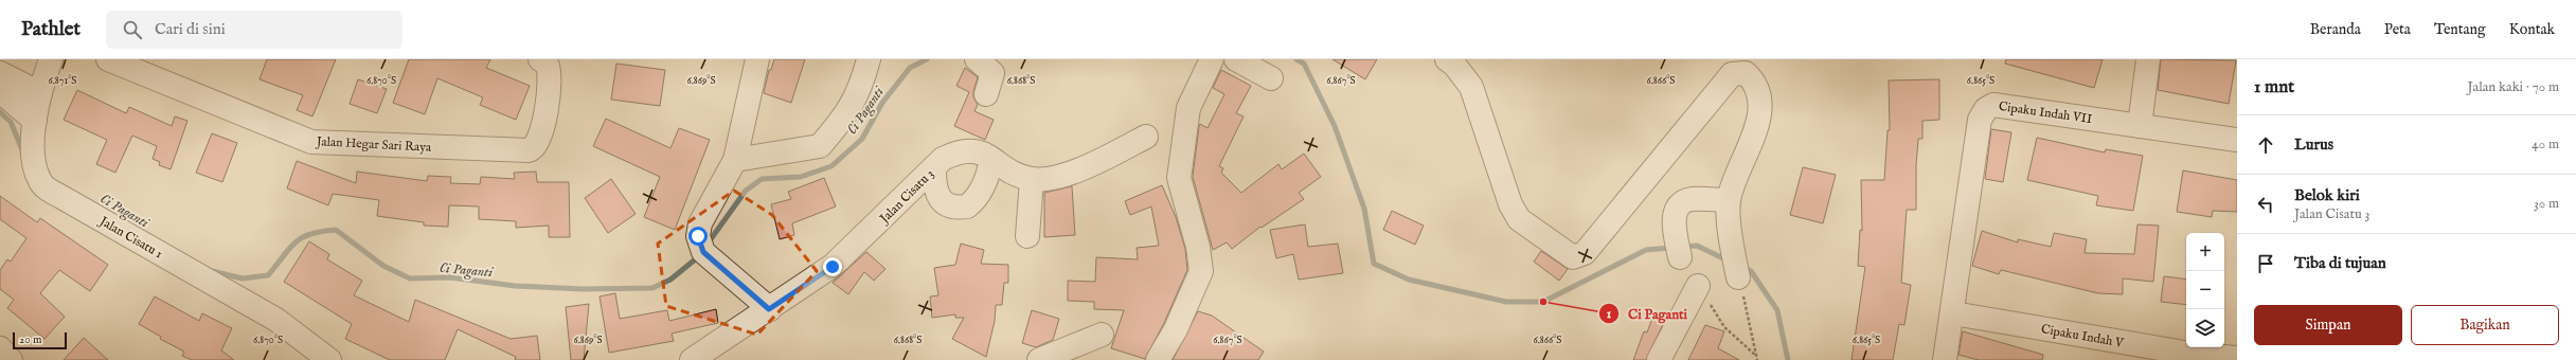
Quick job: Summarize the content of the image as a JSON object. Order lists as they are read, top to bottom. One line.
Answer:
{"streets":{"street":["Cipaku Indah VII","Jalan Hegar Sari Raya","Jalan Cisatu 3","Jalan Cisatu 1","Cipaku Indah V"]},"crossings":[["Cipaku Indah VII","Cipaku Indah V"]],"water":["Ci Paganti"],"places":["Ci Paganti"],"scale_bar":"20 m","page":{"header":"Pathlet","search":"Cari di sini","nav":["Beranda","Peta","Tentang","Kontak"],"heading":["1 mnt","Jalan kaki · 70 m"],"list":[["Lurus","40 m"],["Belok kiri","Jalan Cisatu 3","30 m"],"Tiba di tujuan"],"map_buttons":["+","−"],"buttons":["Simpan","Bagikan"],"scale":"20 m"},"coordinates":["6.871°S","6.869°S","6.870°S","6.868°S","6.867°S","6.866°S","6.865°S"]}
